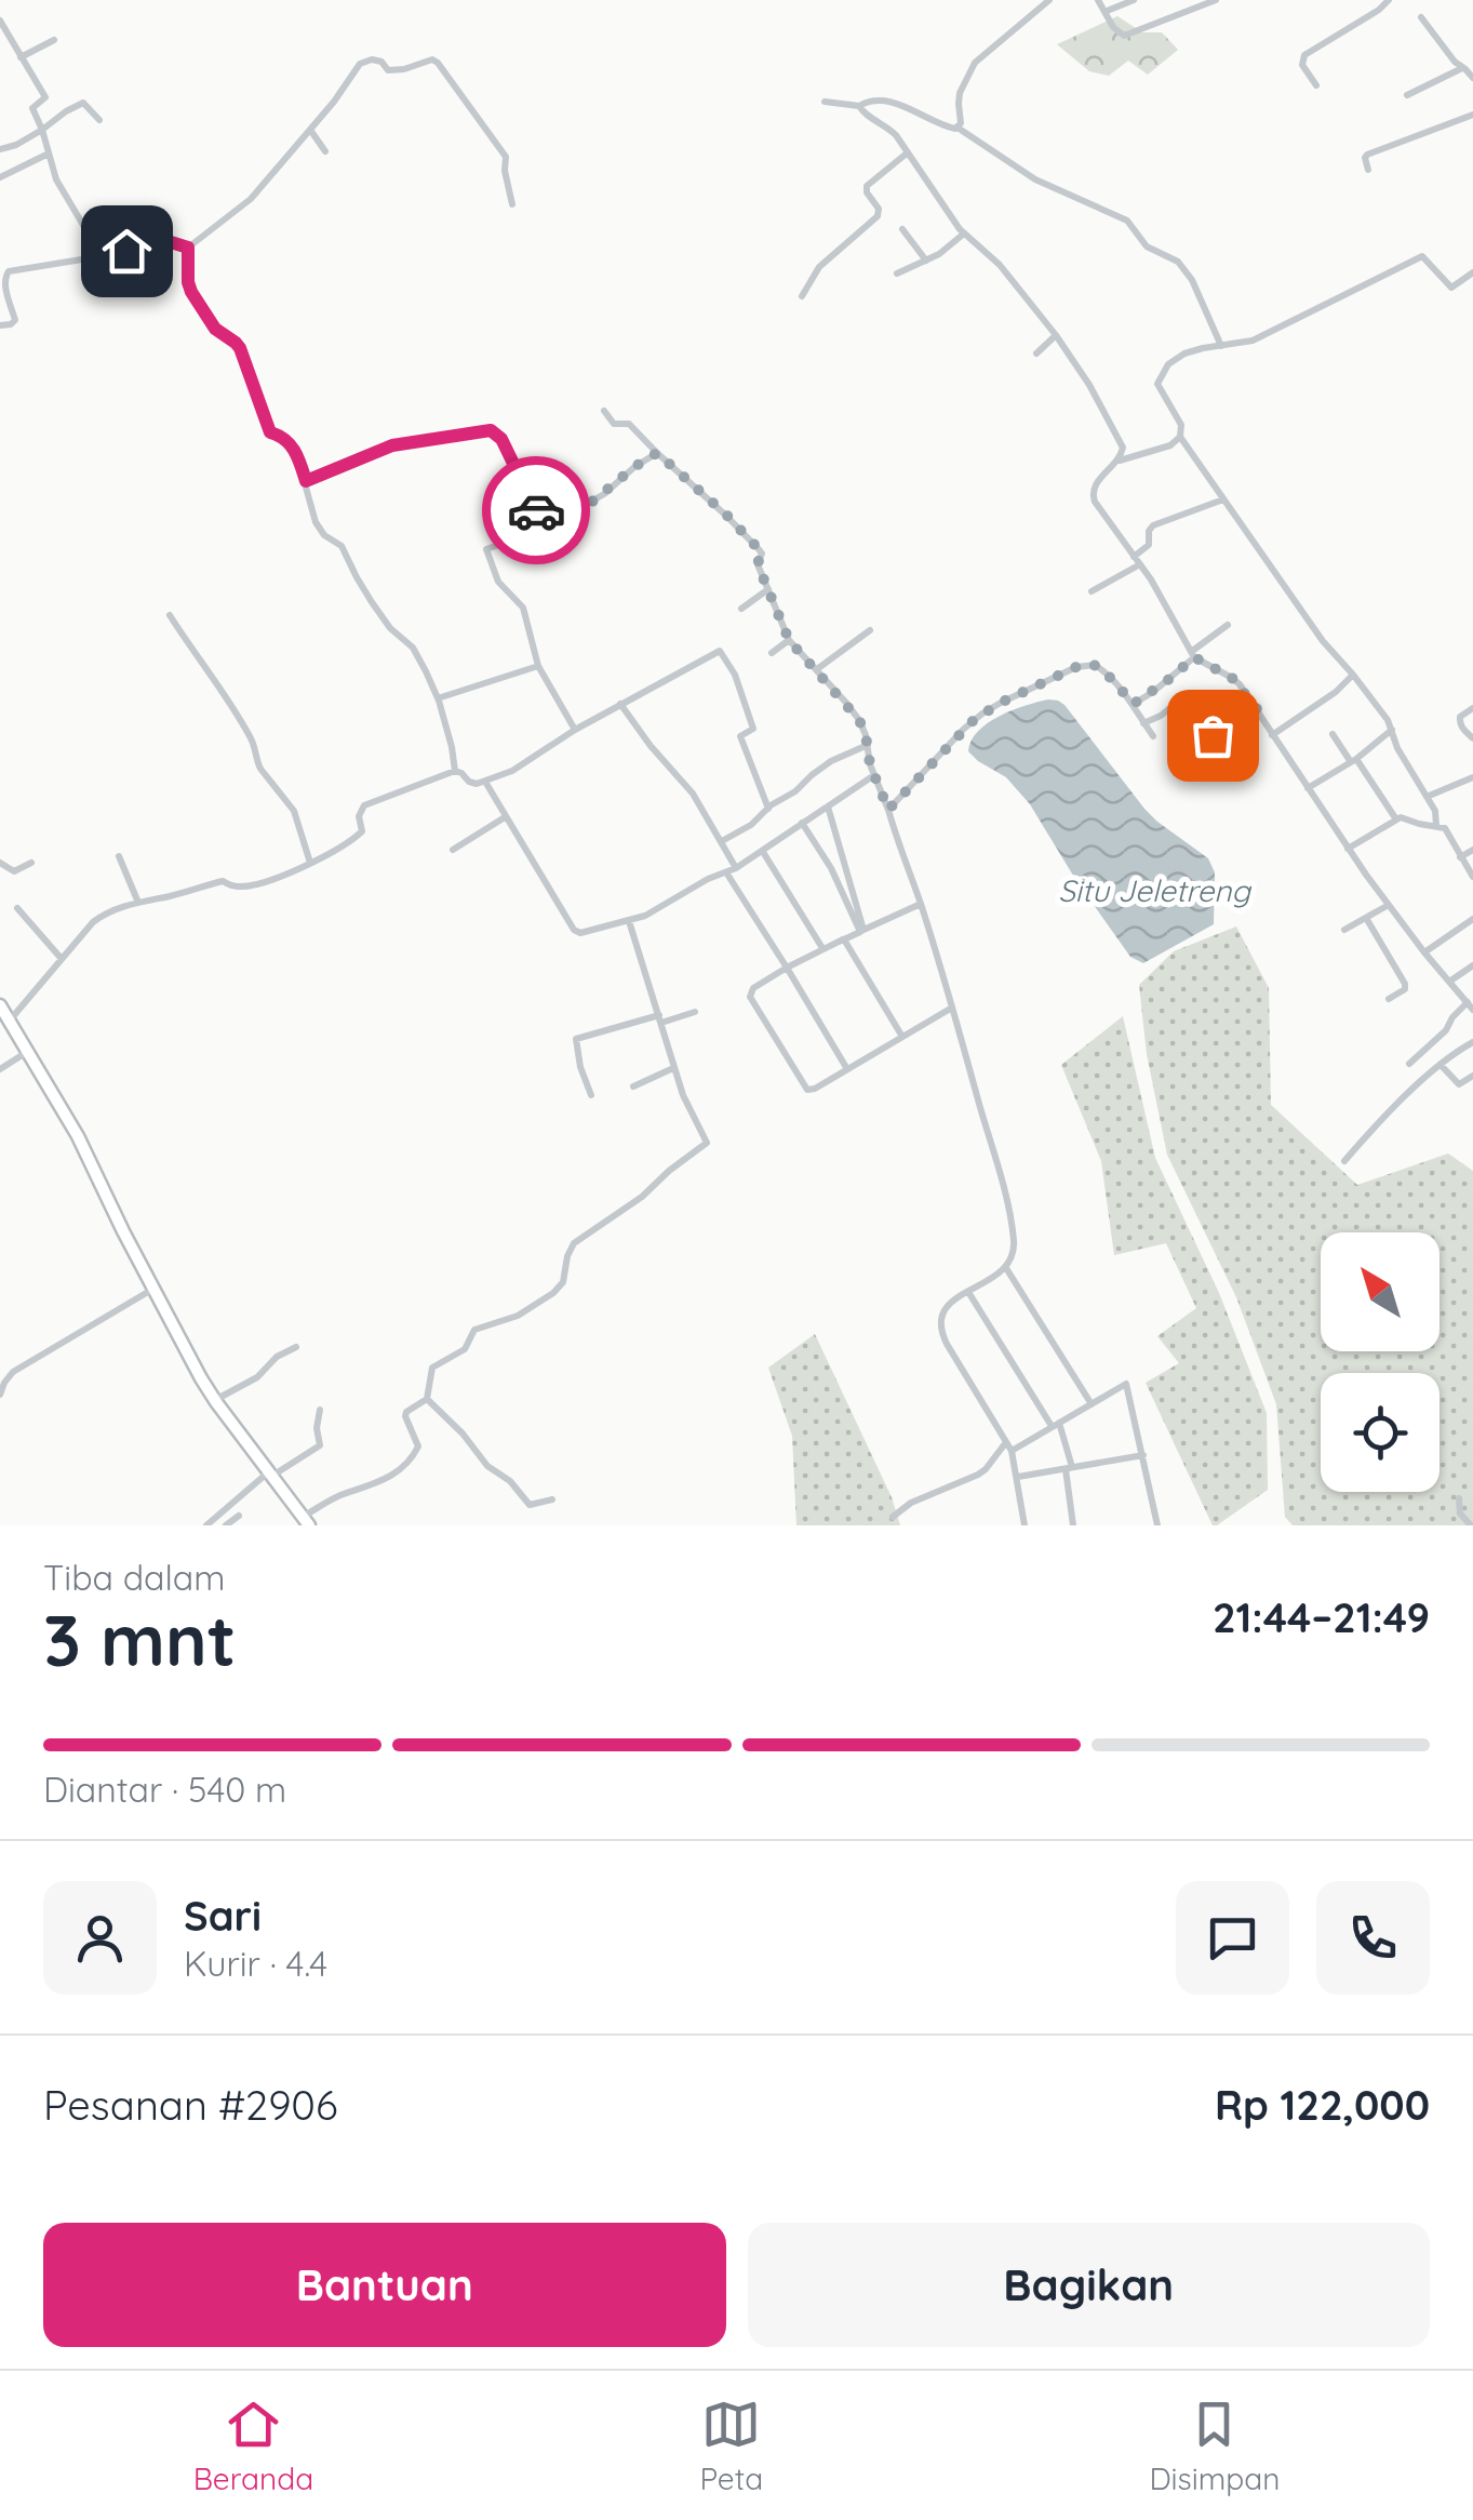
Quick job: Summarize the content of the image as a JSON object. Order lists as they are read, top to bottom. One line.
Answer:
{"water":["Situ Jeletreng"],"north":"top left","page":{"heading":["3 mnt","Tiba dalam","21:44–21:49"],"panel":["Sari","Kurir · 4.4","Pesanan #2906","Rp 122,000"],"bar":"Diantar · 540 m","buttons":["Bantuan","Bagikan"],"tabs":["Beranda","Peta","Disimpan"]}}
